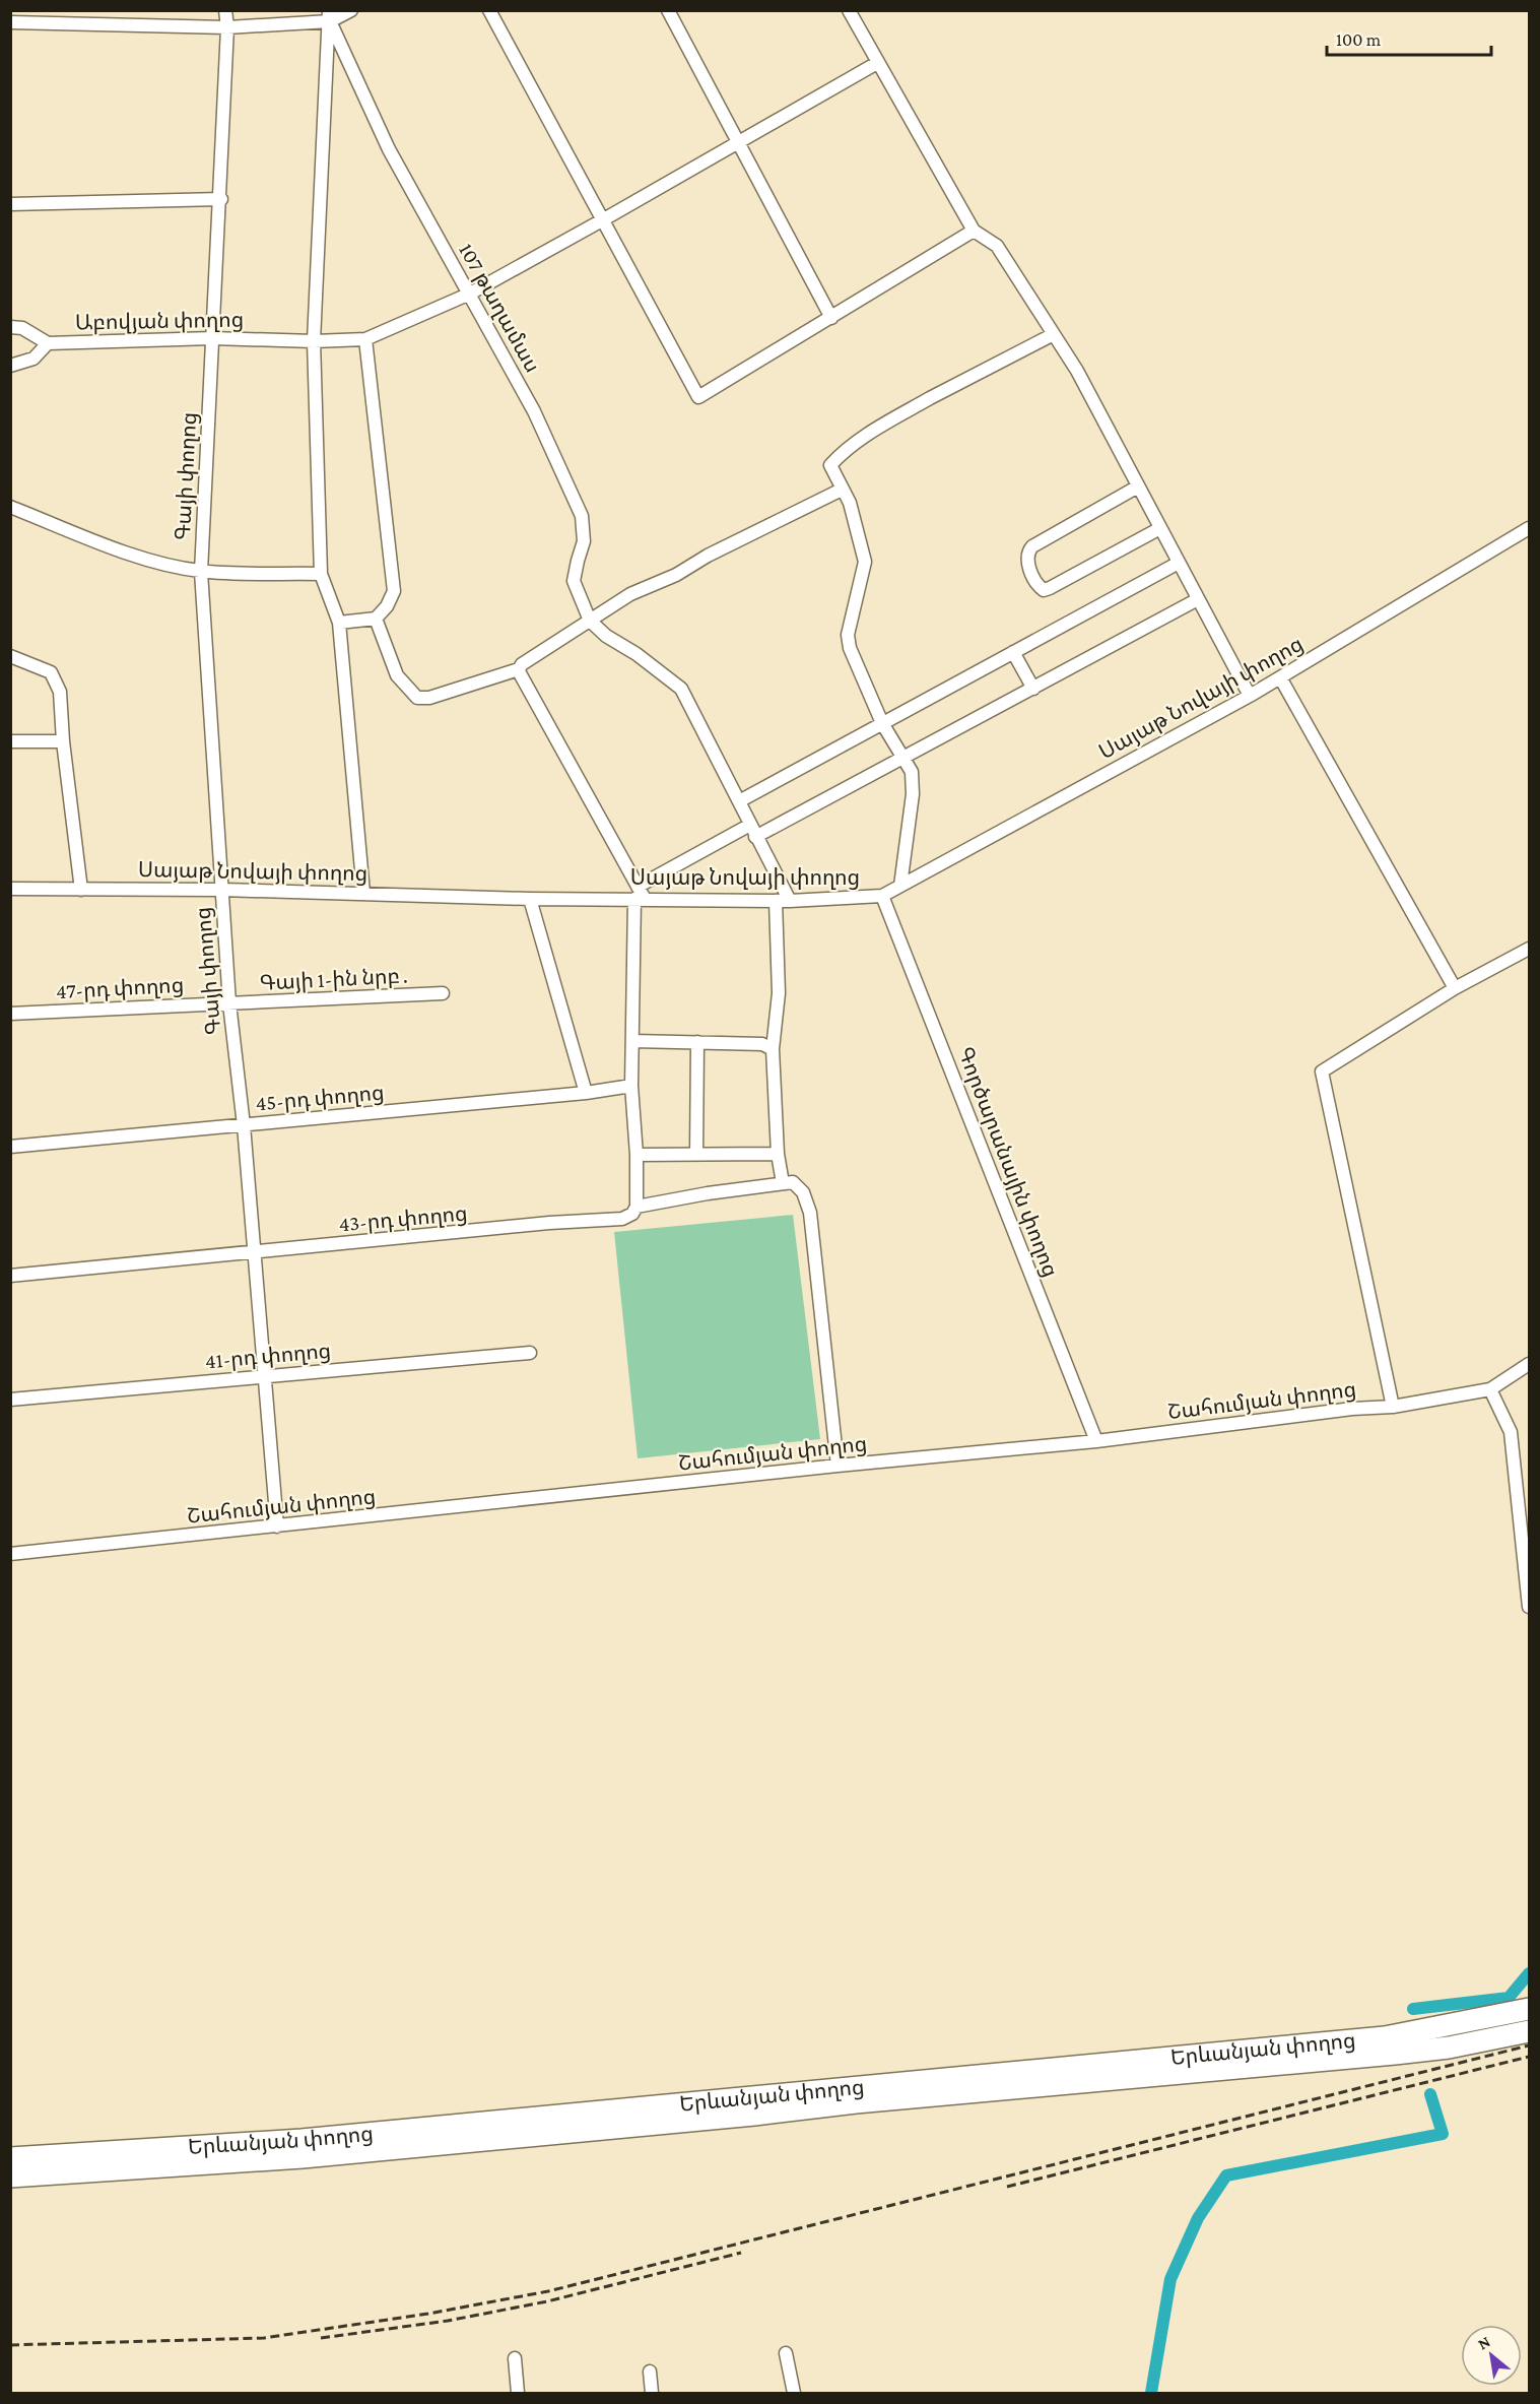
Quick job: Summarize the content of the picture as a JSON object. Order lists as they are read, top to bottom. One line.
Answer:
{"streets":{"highway":["Երևանյան փողոց"],"street":["107 թաղամաս","Աբովյան փողոց","Գայի փողոց","Սայաթ Նովայի փողոց","Գայի 1-ին նրբ․","47-րդ փողոց","45-րդ փողոց","Գործարանային փողոց","43-րդ փողոց","41-րդ փողոց","Շահումյան փողոց"]},"crossings":[["Աբովյան փողոց","Գայի փողոց"],["Գայի փողոց","Սայաթ Նովայի փողոց"],["Գայի փողոց","Գայի 1-ին նրբ․"],["Գայի փողոց","47-րդ փողոց"],["Գայի փողոց","45-րդ փողոց"],["Գայի փողոց","43-րդ փողոց"],["Գայի փողոց","41-րդ փողոց"],["Գայի փողոց","Շահումյան փողոց"],["Սայաթ Նովայի փողոց","Գործարանային փողոց"],["Գայի 1-ին նրբ․","47-րդ փողոց"],["Գործարանային փողոց","Շահումյան փողոց"]],"scale_bar":"100 m","north":"top left"}
